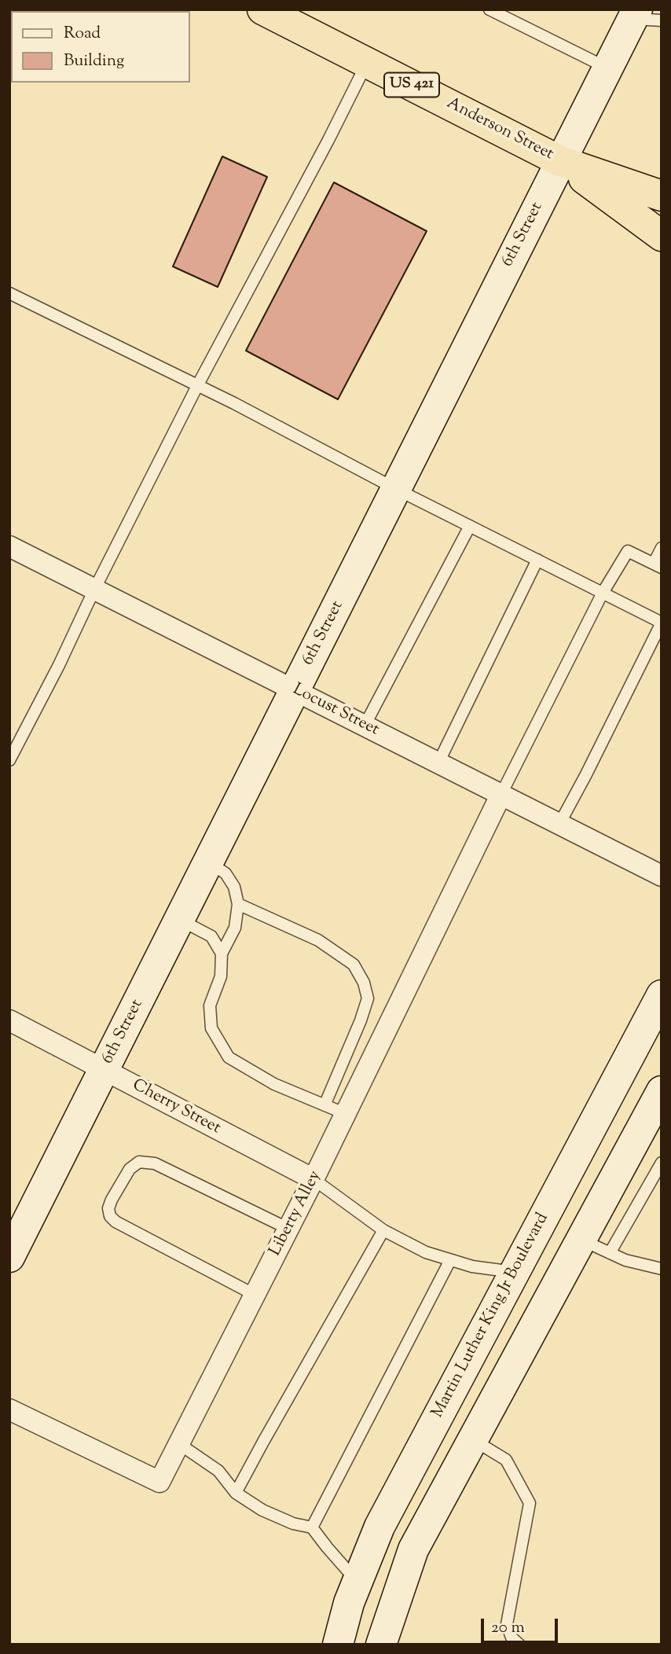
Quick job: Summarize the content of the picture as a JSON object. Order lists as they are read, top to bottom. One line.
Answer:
{"streets":{"highway":["US 421","Anderson Street"],"main road":["6th Street","Martin Luther King Jr Boulevard"],"street":["Locust Street","Cherry Street","Liberty Alley"]},"crossings":[["Anderson Street","6th Street"],["6th Street","Locust Street"],["6th Street","Cherry Street"],["Locust Street","Liberty Alley"],["Cherry Street","Liberty Alley"]],"legend":["Road","Building"],"scale_bar":"20 m"}
